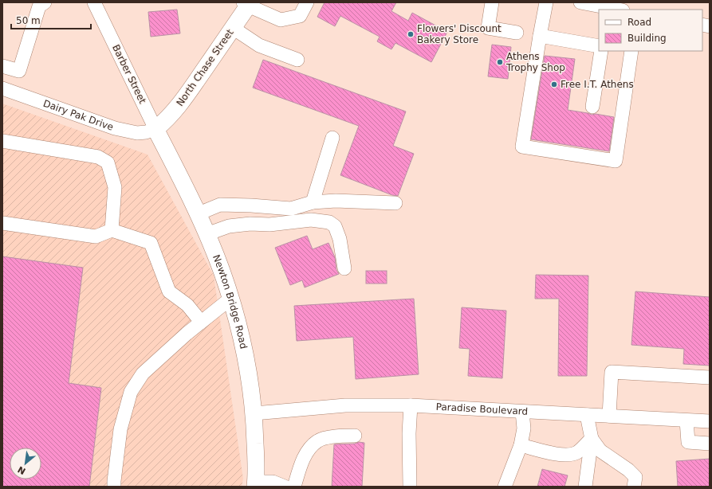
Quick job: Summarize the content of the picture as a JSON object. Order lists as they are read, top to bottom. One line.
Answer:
{"streets":{"main road":["North Chase Street","Newton Bridge Road"],"street":["Barber Street","Dairy Pak Drive","Paradise Boulevard"]},"crossings":[["North Chase Street","Barber Street"],["North Chase Street","Dairy Pak Drive"],["North Chase Street","Newton Bridge Road"],["Barber Street","Dairy Pak Drive"],["Barber Street","Newton Bridge Road"],["Dairy Pak Drive","Newton Bridge Road"],["Newton Bridge Road","Paradise Boulevard"]],"places":["Flowers' Discount Bakery Store","Athens Trophy Shop","Free I.T. Athens"],"legend":["Road","Building"],"scale_bar":"50 m","north":"bottom left"}
